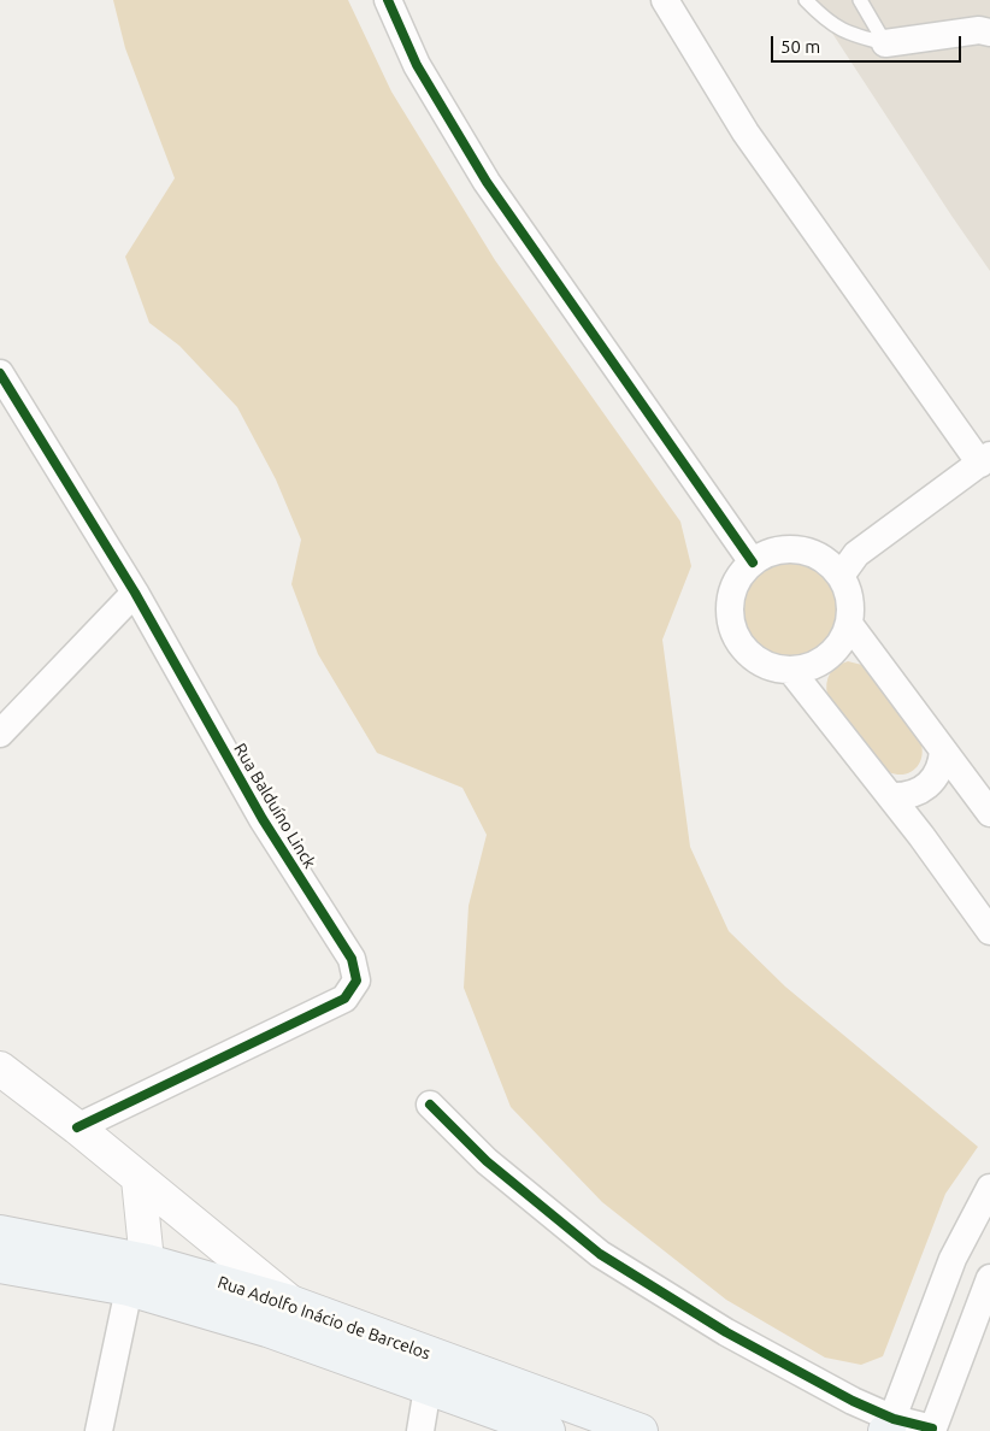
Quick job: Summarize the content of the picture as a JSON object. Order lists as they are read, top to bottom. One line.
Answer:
{"streets":{"main road":["Rua Adolfo Inácio de Barcelos"],"street":["Rua Balduíno Linck"]},"scale_bar":"50 m"}
